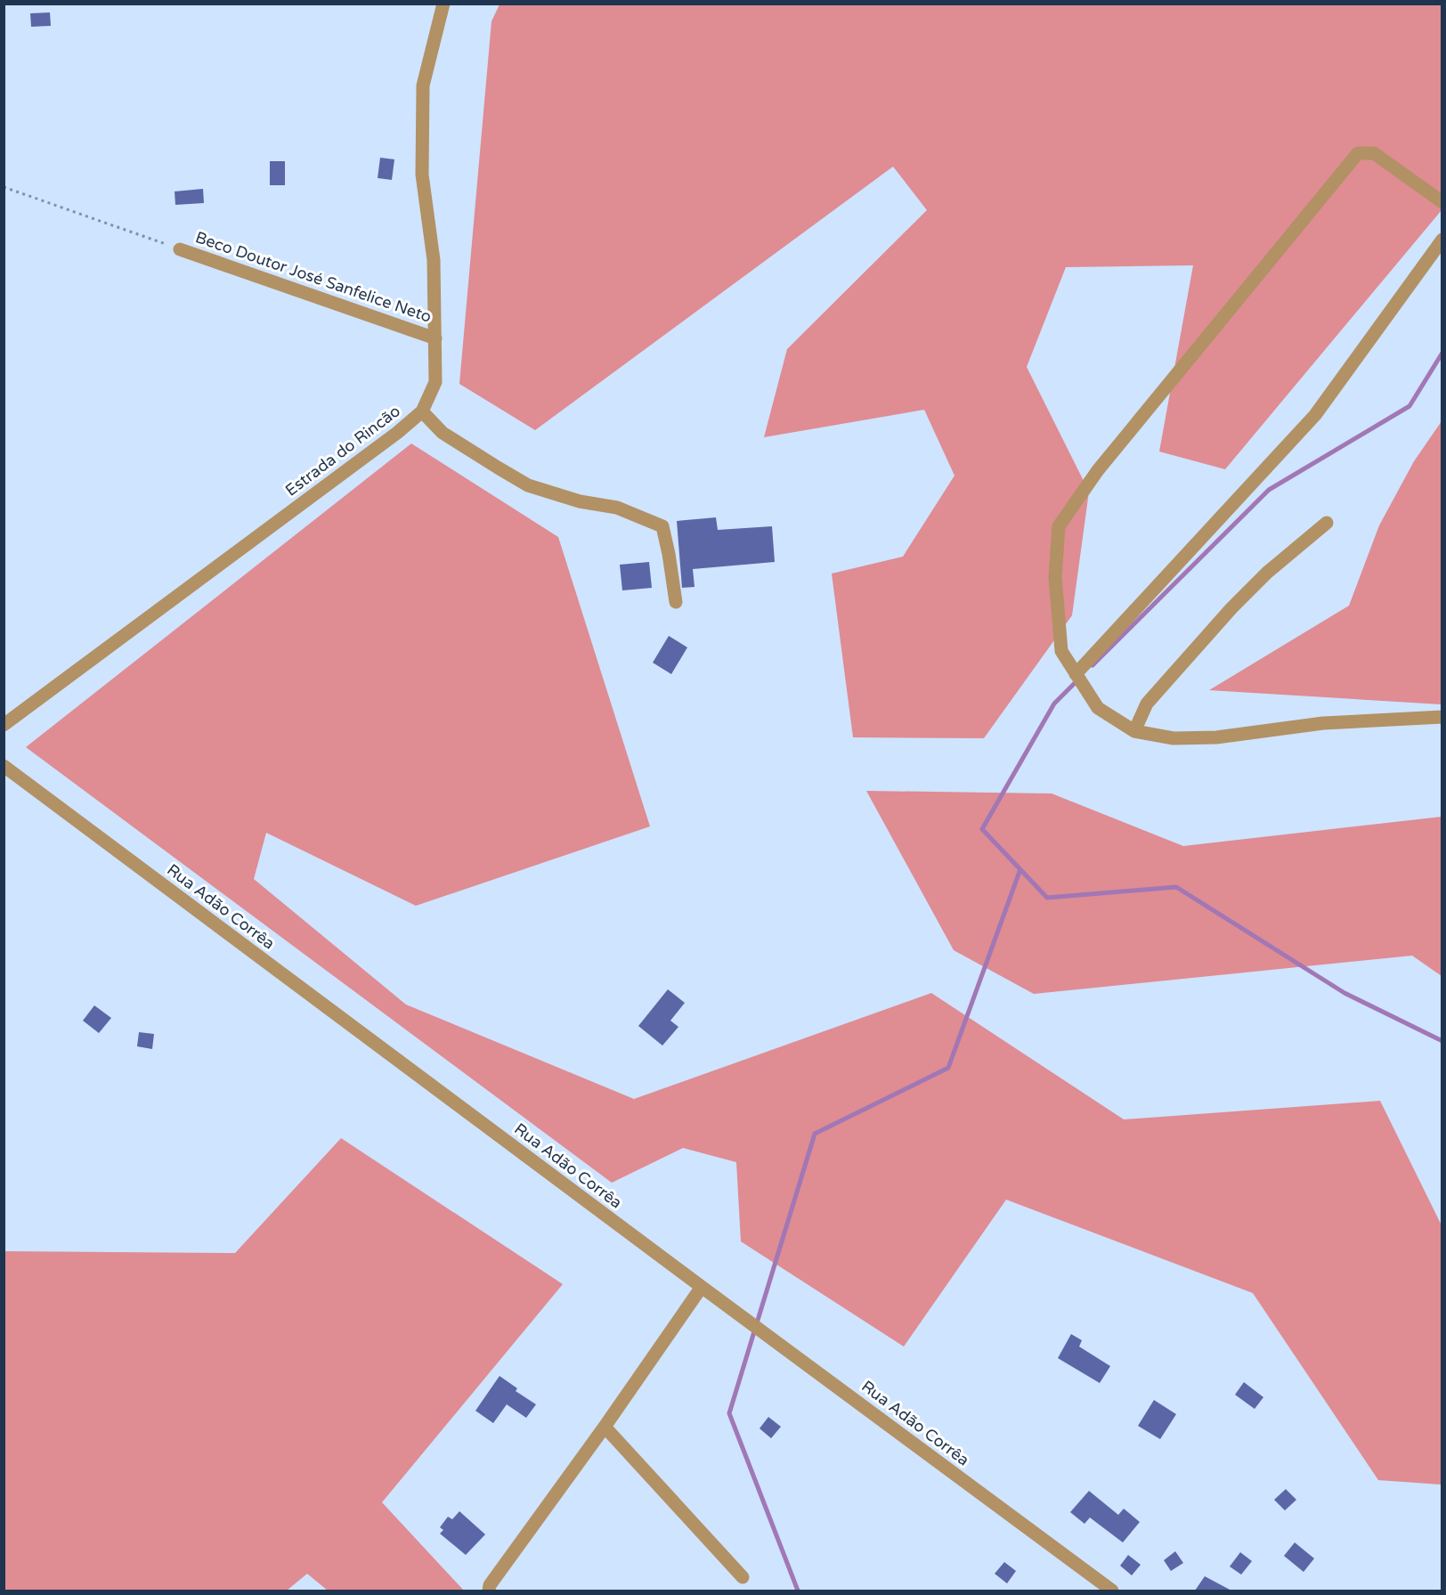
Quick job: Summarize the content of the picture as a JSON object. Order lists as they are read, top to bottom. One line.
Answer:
{"streets":{"street":["Beco Doutor José Sanfelice Neto","Estrada do Rincão","Rua Adão Corrêa"]},"crossings":[["Beco Doutor José Sanfelice Neto","Estrada do Rincão"]]}
